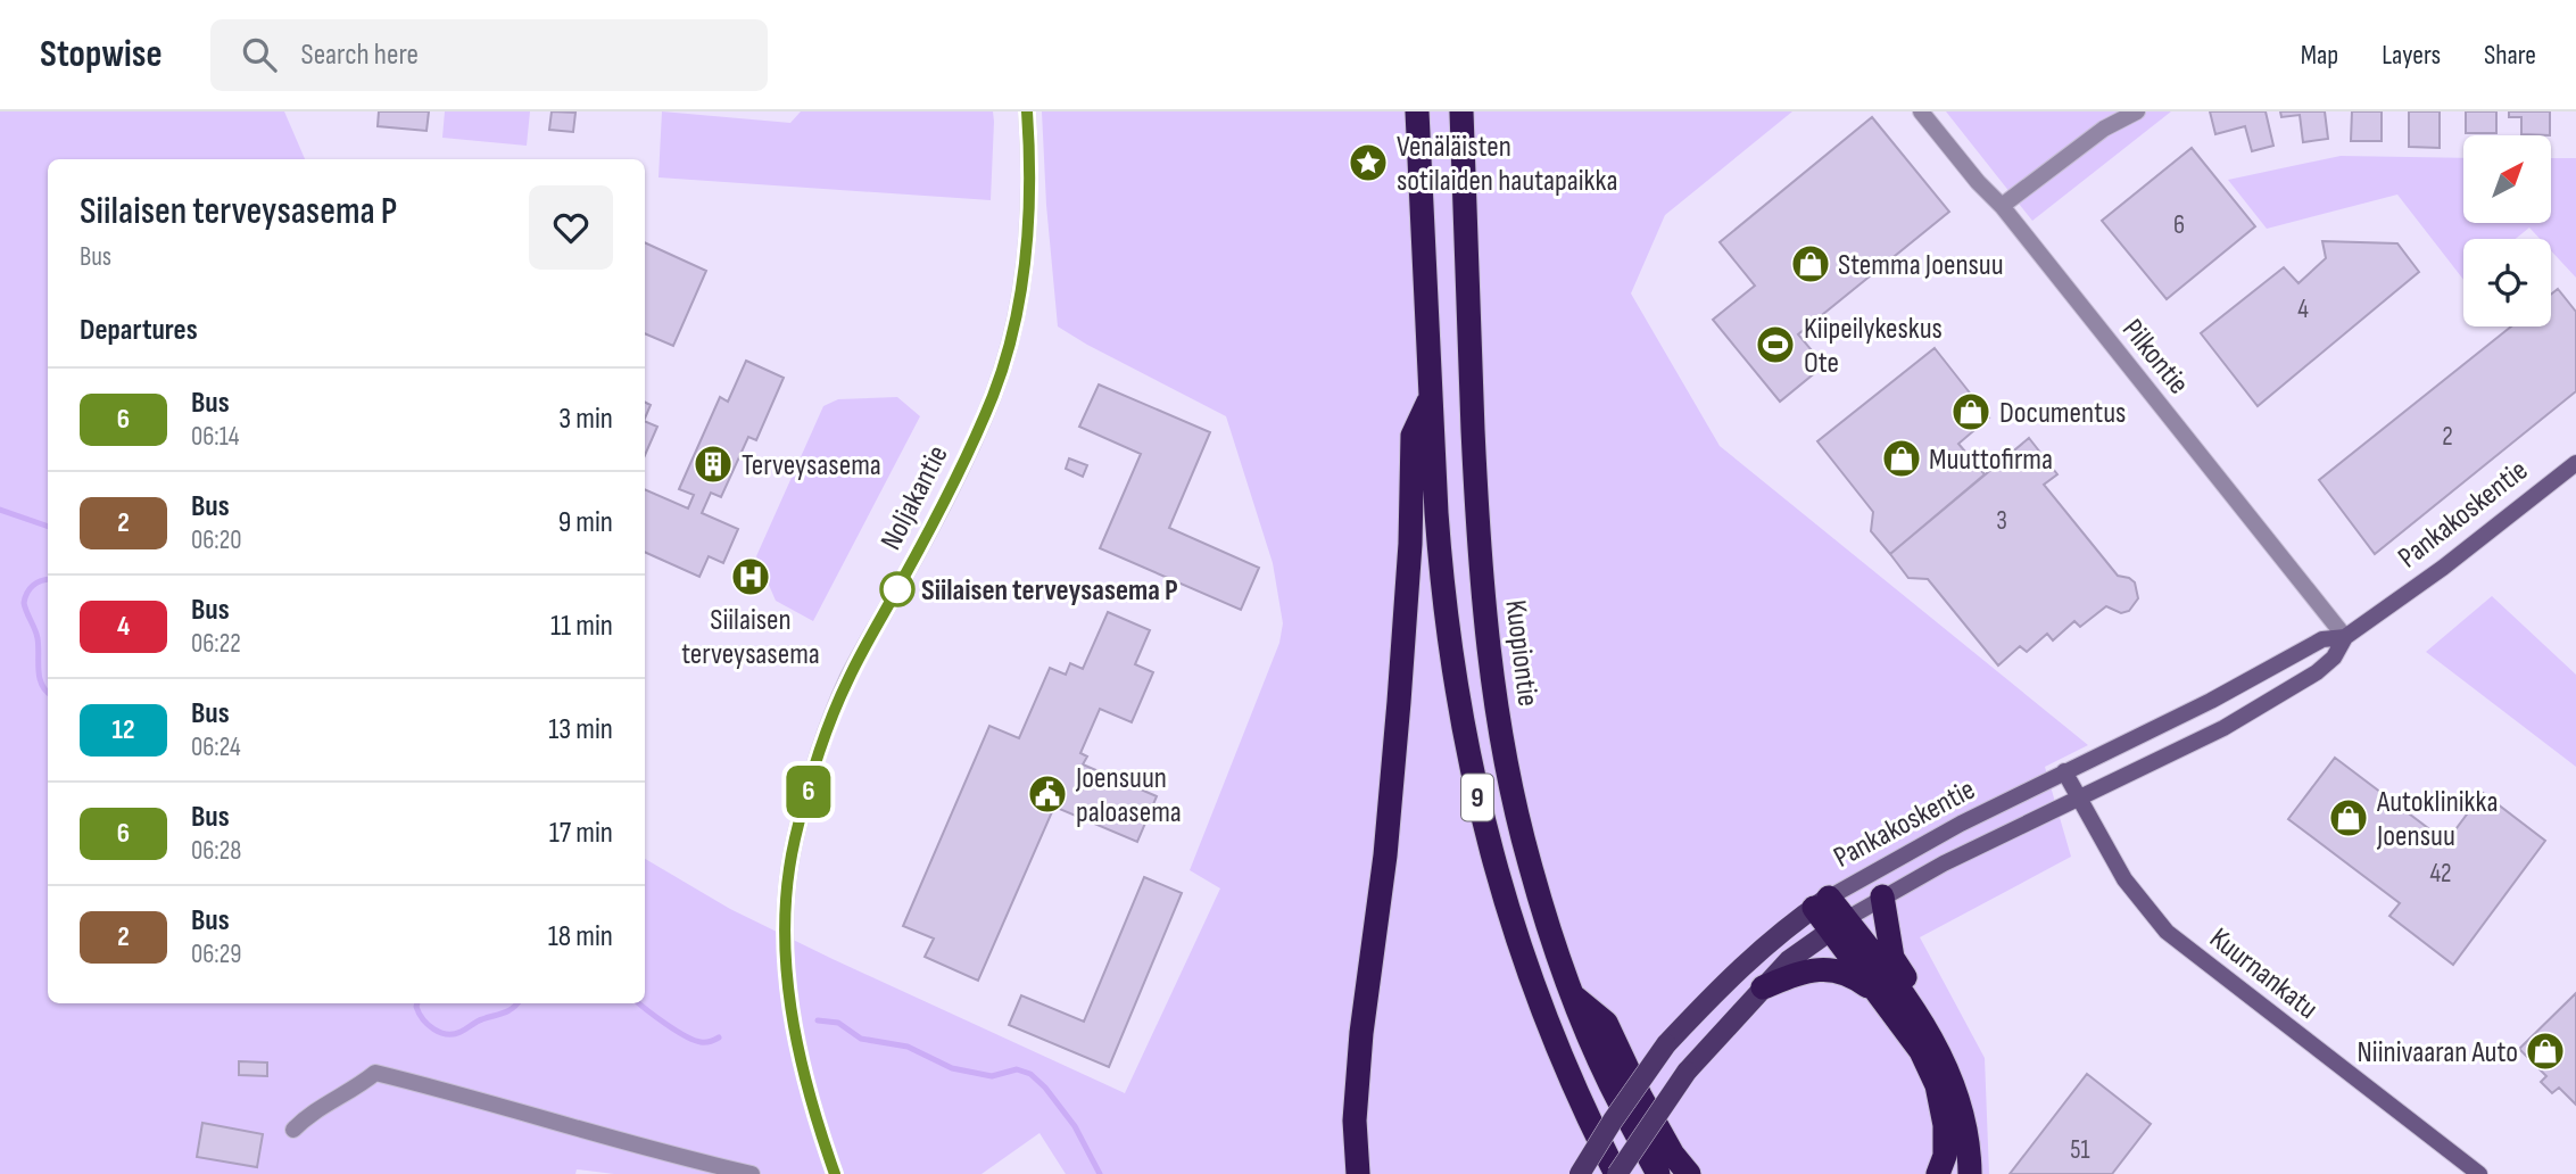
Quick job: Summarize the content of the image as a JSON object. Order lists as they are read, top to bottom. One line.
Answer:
{"streets":{"highway":["Kuopiontie","9"],"main road":["Noljakantie","Pankakoskentie","Kuurnankatu"],"street":["Pilkontie"]},"crossings":[["Pilkontie","Pankakoskentie"],["Pankakoskentie","9"],["Pankakoskentie","Kuurnankatu"]],"places":{"place":["Venäläisten sotilaiden hautapaikka"],"shop":["Stemma Joensuu","Documentus","Muuttofirma","Autoklinikka Joensuu","Niinivaaran Auto"],"sports":["Kiipeilykeskus Ote"],"building":["Terveysasema"],"hospital":["Siilaisen terveysasema"],"other":["Siilaisen terveysasema P"],"public building":["Joensuun paloasema"]},"lines":["bus line 6"],"house_numbers":["6","4","2","3","42","51"],"north":"top right","page":{"header":"Stopwise","search":"Search here","nav":["Map","Layers","Share"],"on_map":"6","heading":[["Siilaisen terveysasema P","Bus"],"Departures"],"list":[{"mark":"6","name":"Bus","note":"06:14","value":"3 min"},{"mark":"2","name":"Bus","note":"06:20","value":"9 min"},{"mark":"4","name":"Bus","note":"06:22","value":"11 min"},{"mark":"12","name":"Bus","note":"06:24","value":"13 min"},{"mark":"6","name":"Bus","note":"06:28","value":"17 min"},{"mark":"2","name":"Bus","note":"06:29","value":"18 min"}]}}
